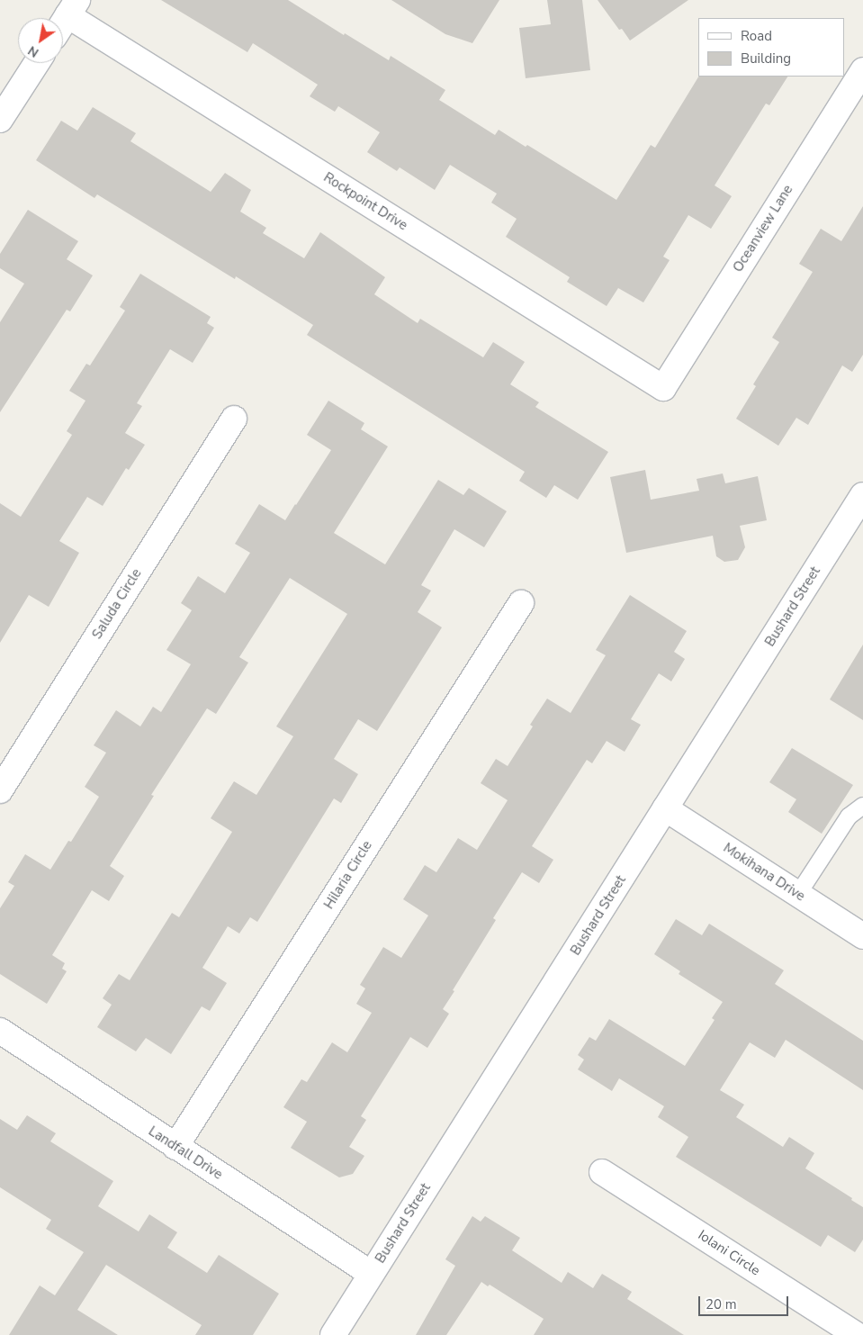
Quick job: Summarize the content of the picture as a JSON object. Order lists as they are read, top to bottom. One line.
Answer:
{"streets":{"street":["Rockpoint Drive","Oceanview Lane","Saluda Circle","Bushard Street","Mokihana Drive","Hilaria Circle","Landfall Drive","Iolani Circle"]},"crossings":[["Rockpoint Drive","Oceanview Lane"],["Bushard Street","Mokihana Drive"],["Bushard Street","Landfall Drive"],["Hilaria Circle","Landfall Drive"]],"legend":["Road","Building"],"scale_bar":"20 m","north":"bottom left"}
